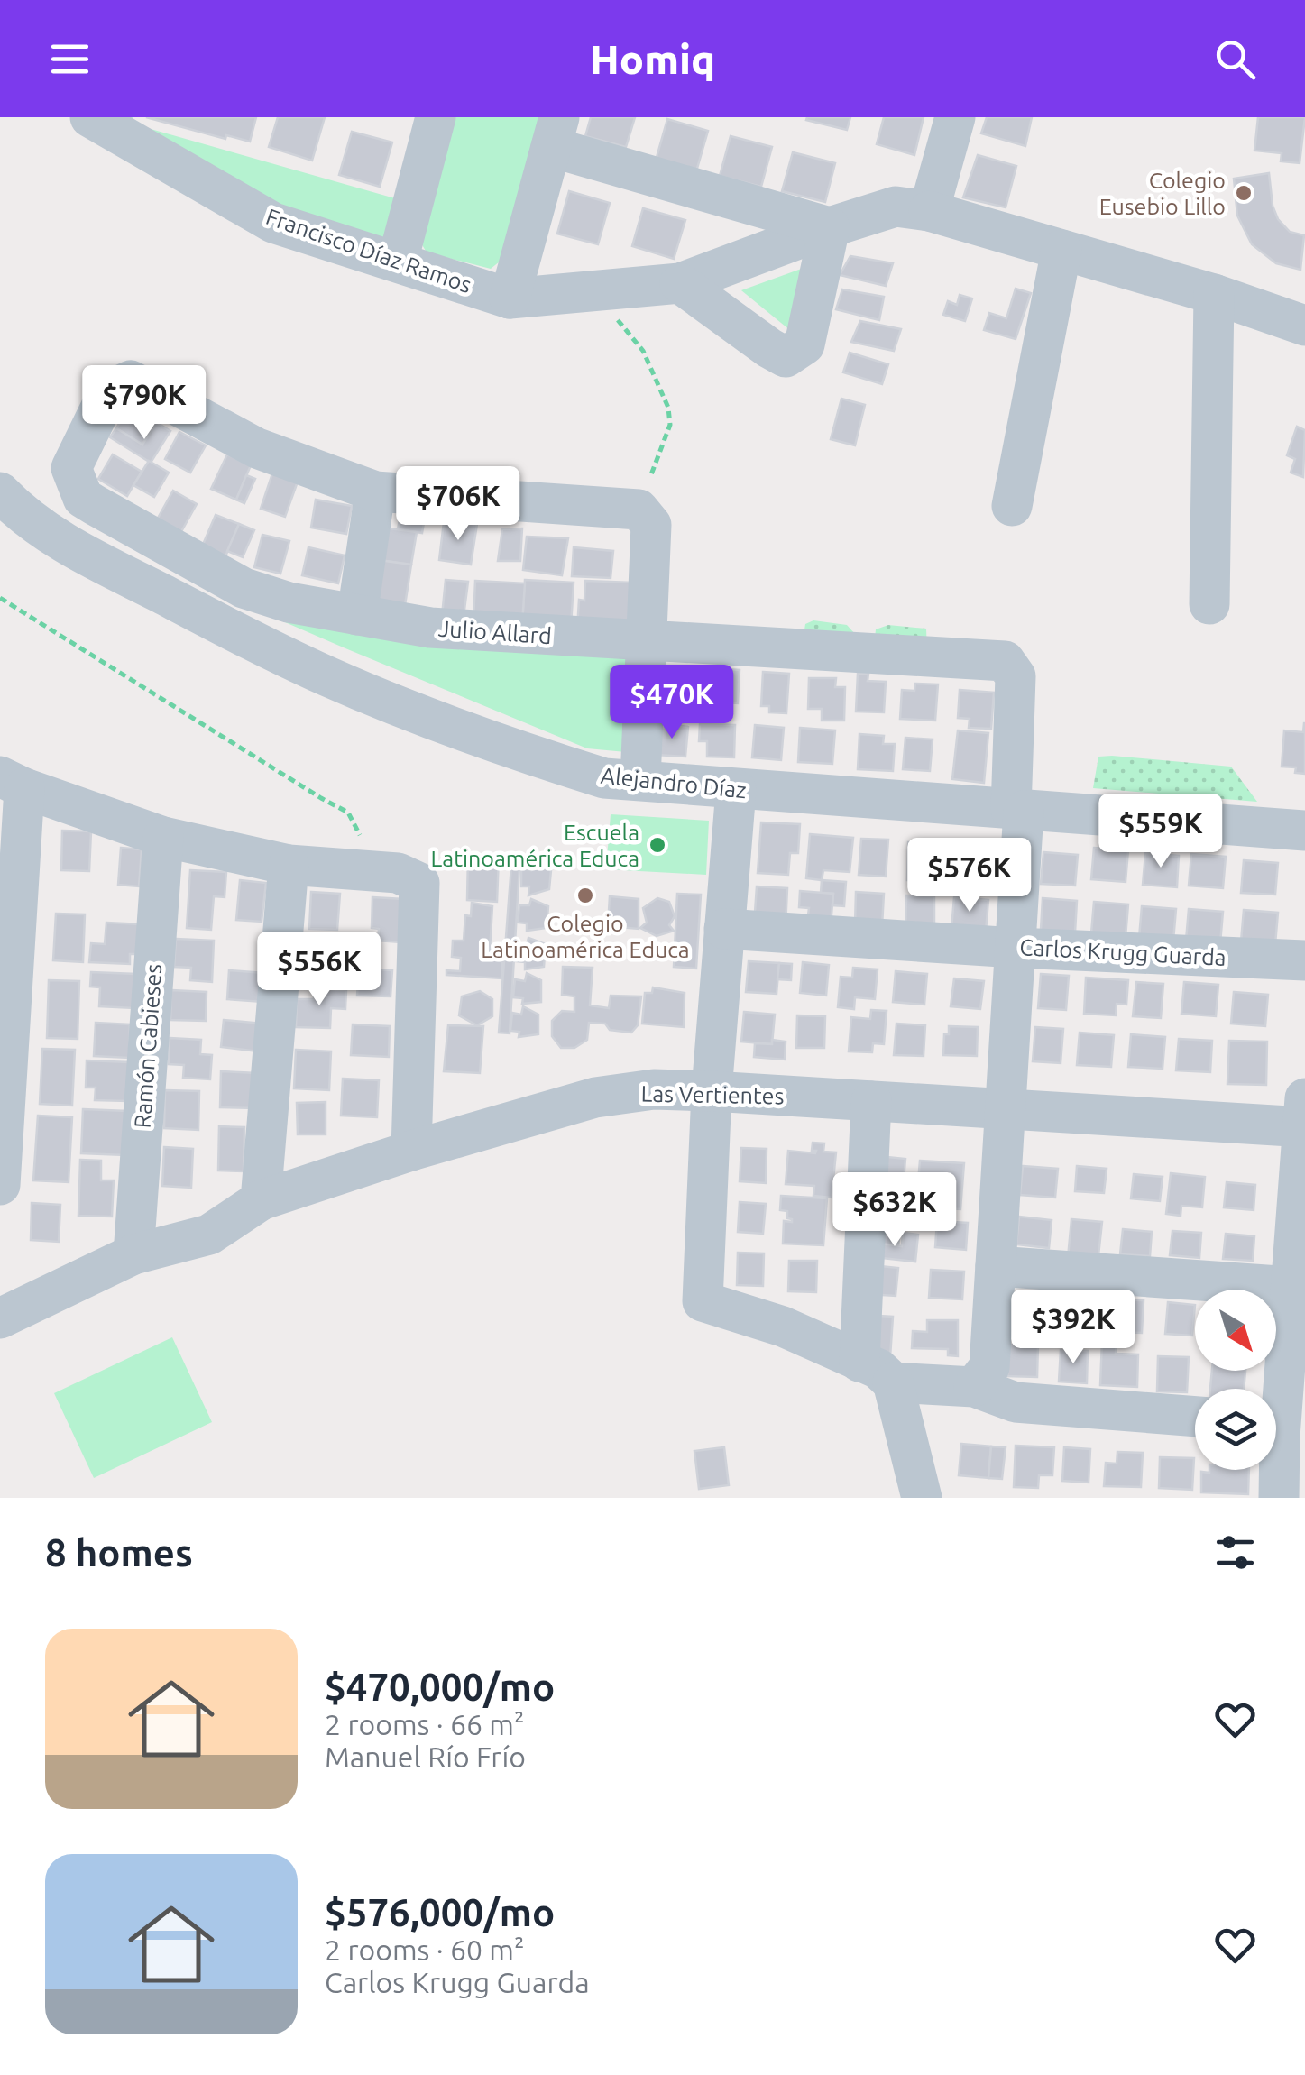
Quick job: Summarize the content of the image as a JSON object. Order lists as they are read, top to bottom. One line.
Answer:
{"streets":{"street":["Francisco Díaz Ramos","Julio Allard","Alejandro Díaz","Carlos Krugg Guarda","Ramón Cabieses","Las Vertientes"]},"crossings":[["Julio Allard","Alejandro Díaz"],["Ramón Cabieses","Las Vertientes"]],"places":["Colegio Eusebio Lillo","Escuela Latinoamérica Educa","Colegio Latinoamérica Educa"],"north":"bottom right","page":{"header":"Homiq","price":["$790K","$706K","$470K","$559K","$576K","$556K","$632K","$392K"],"heading":"8 homes","list":[{"name":"$470,000/mo","note":"2 rooms · 66 m² · Manuel Río Frío"},{"name":"$576,000/mo","note":"2 rooms · 60 m² · Carlos Krugg Guarda"}]}}
